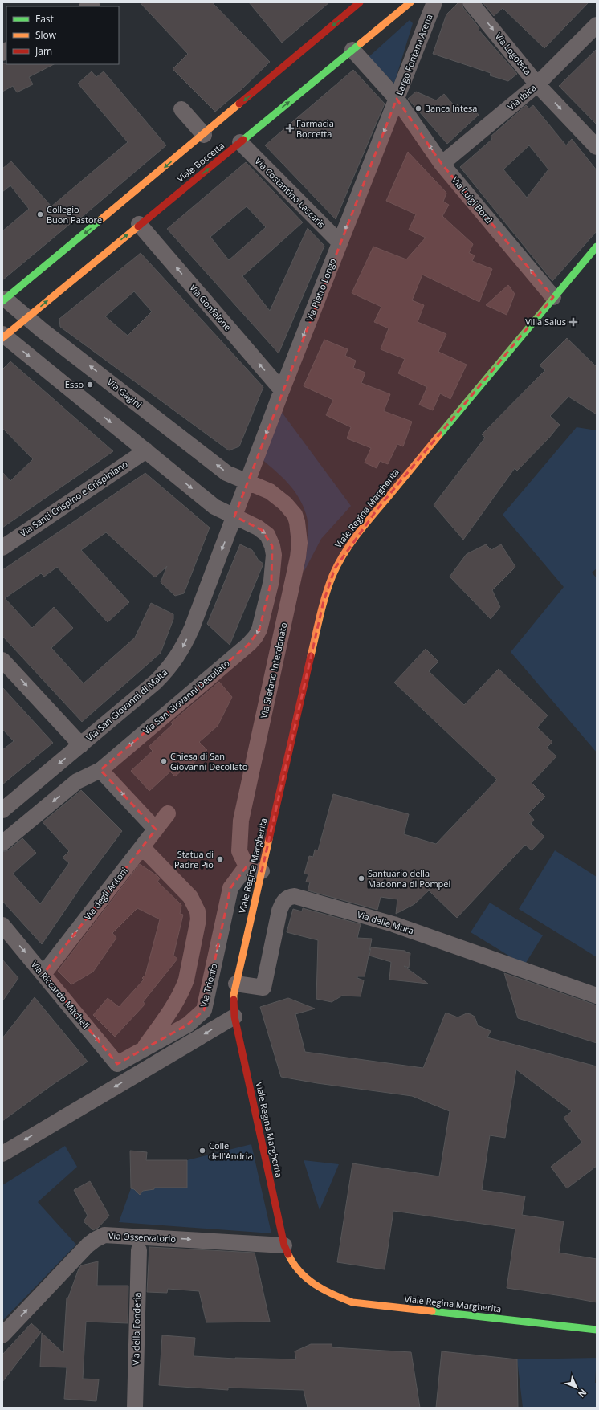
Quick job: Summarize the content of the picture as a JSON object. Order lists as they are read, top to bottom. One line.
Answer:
{"streets":{"main road":["Viale Boccetta","Viale Regina Margherita"],"street":["Via Logoteta","Largo Fontana Arena","Via Ibica","Via Costantino Lascaris","Via Luigi Borzì","Via Pietro Longo","Via Gonfalone","Via Gagini","Via Santi Crispino e Crispiniano","Via Stefano Interdonato","Via San Giovanni Decollato","Via San Giovanni di Malta","Via degli Antoni","Via delle Mura","Via Trionfo","Via Riccardo Mitchell","Via Osservatorio","Via della Fonderia"]},"crossings":[["Via Logoteta","Via Ibica"],["Largo Fontana Arena","Viale Boccetta"],["Largo Fontana Arena","Via Luigi Borzì"],["Largo Fontana Arena","Via Pietro Longo"],["Via Ibica","Via Luigi Borzì"],["Viale Boccetta","Via Costantino Lascaris"],["Viale Boccetta","Via Gonfalone"],["Viale Boccetta","Via Gagini"],["Via Costantino Lascaris","Via Pietro Longo"],["Via Luigi Borzì","Via Pietro Longo"],["Via Luigi Borzì","Viale Regina Margherita"],["Via Pietro Longo","Via Gonfalone"],["Via Pietro Longo","Via Gagini"],["Via Pietro Longo","Via Stefano Interdonato"],["Via Pietro Longo","Via San Giovanni di Malta"],["Via Gagini","Via Stefano Interdonato"],["Via Gagini","Via San Giovanni di Malta"],["Viale Regina Margherita","Via delle Mura"],["Viale Regina Margherita","Via Osservatorio"],["Via Stefano Interdonato","Via San Giovanni di Malta"],["Via Stefano Interdonato","Via Trionfo"],["Via San Giovanni Decollato","Via San Giovanni di Malta"],["Via degli Antoni","Via Riccardo Mitchell"],["Via Trionfo","Via Riccardo Mitchell"]],"one_way":["Via Logoteta","Via Luigi Borzì","Via Pietro Longo","Via Gonfalone","Via San Giovanni Decollato","Via San Giovanni di Malta","Via degli Antoni","Via Trionfo","Via Riccardo Mitchell"],"places":{"other":["Banca Intesa","Collegio Buon Pastore","Esso","Chiesa di San Giovanni Decollato","Statua di Padre Pio","Santuario della Madonna di Pompei","Colle dell'Andria"],"health":["Farmacia Boccetta","Villa Salus"]},"legend":["Fast","Slow","Jam"],"north":"bottom right"}
